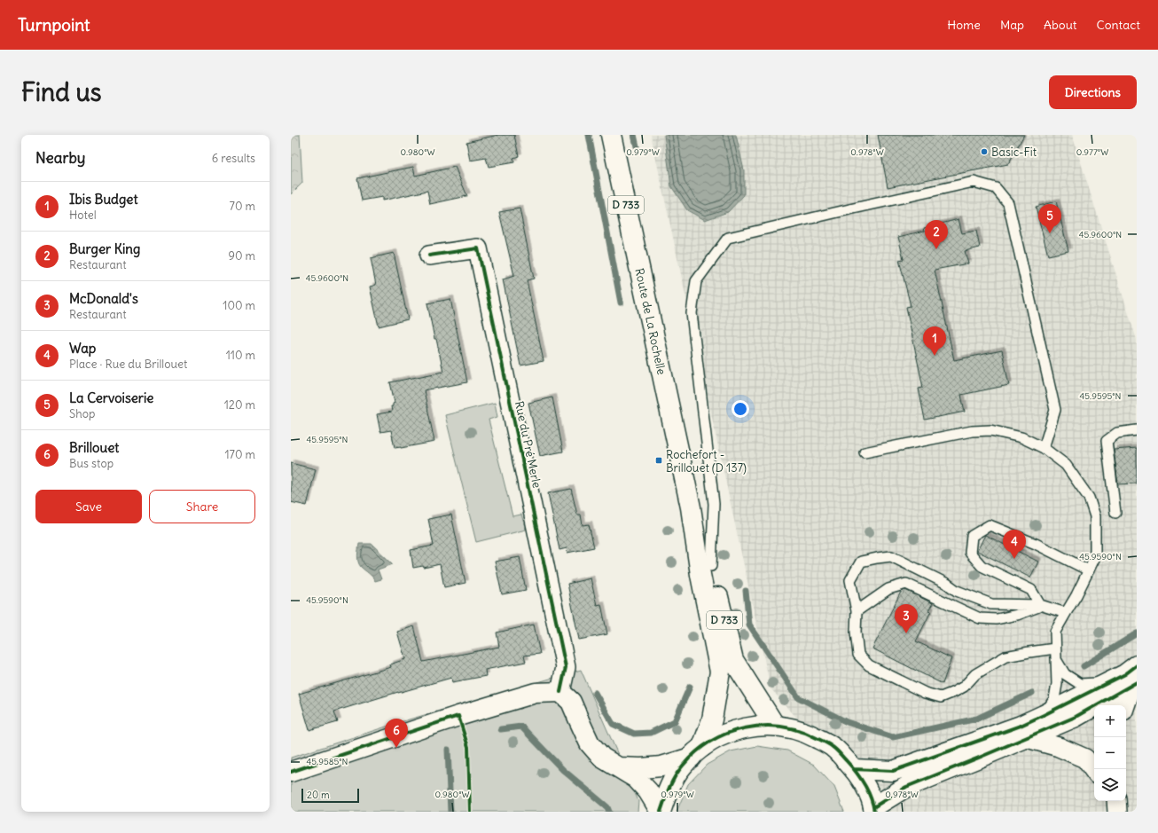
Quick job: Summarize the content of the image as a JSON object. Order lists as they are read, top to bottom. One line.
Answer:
{"streets":{"main road":["D 733","Route de La Rochelle"],"street":["Rue du Pré Merle"]},"places":{"other":["Basic-Fit"],"transit":["Rochefort - Brillouet (D 137)"]},"scale_bar":"20 m","page":{"header":"Turnpoint","nav":["Home","Map","About","Contact"],"buttons":["Directions",["Save","Share"]],"title":"Find us","heading":["Nearby","6 results"],"list":[{"mark":"1","name":"Ibis Budget","note":"Hotel","value":"70 m"},{"mark":"2","name":"Burger King","note":"Restaurant","value":"90 m"},{"mark":"3","name":"McDonald's","note":"Restaurant","value":"100 m"},{"mark":"4","name":"Wap","note":"Place · Rue du Brillouet","value":"110 m"},{"mark":"5","name":"La Cervoiserie","note":"Shop","value":"120 m"},{"mark":"6","name":"Brillouet","note":"Bus stop","value":"170 m"}],"pins":["5","2","1","4","3","6"],"map_buttons":["+","−"],"scale":"20 m"},"coordinates":["0.980°W","0.979°W","0.978°W","0.977°W","45.9600°N","45.9595°N","45.9590°N","45.9585°N"]}
